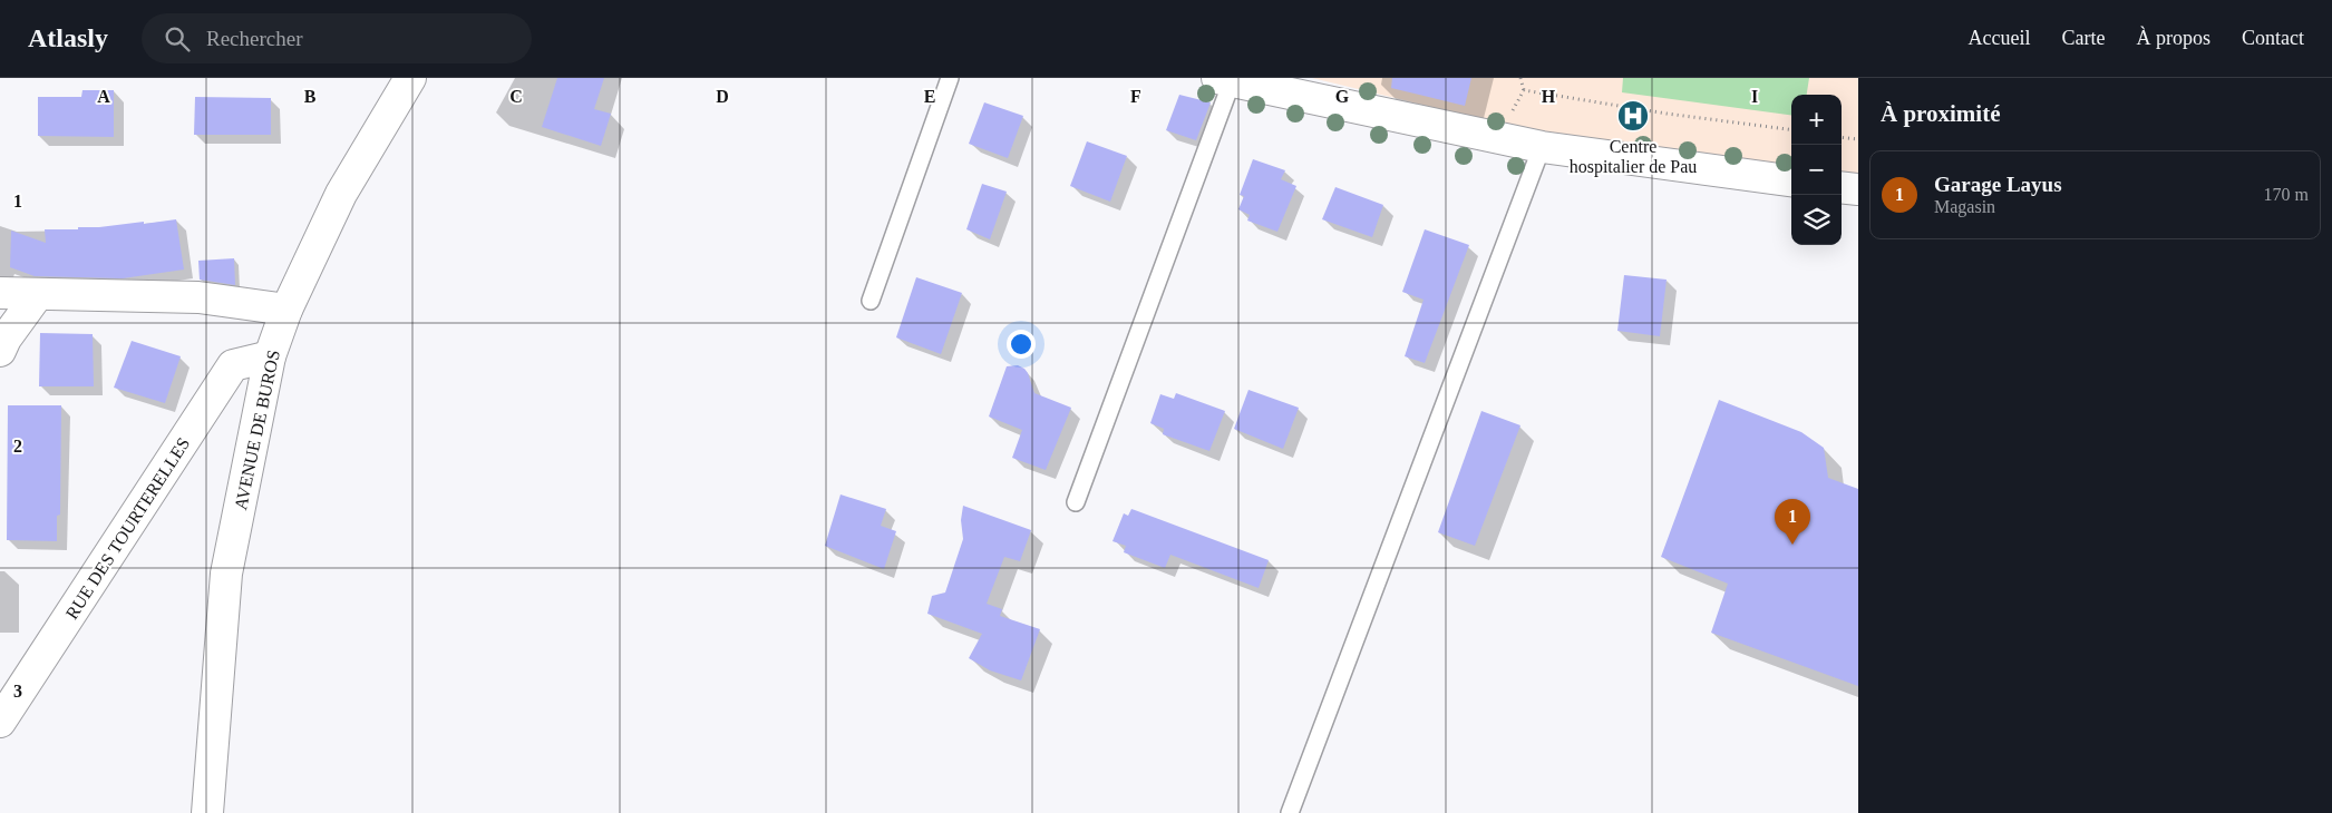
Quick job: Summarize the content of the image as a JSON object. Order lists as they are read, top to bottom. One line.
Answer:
{"streets":{"street":["AVENUE DE BUROS","RUE DES TOURTERELLES"]},"crossings":[["AVENUE DE BUROS","RUE DES TOURTERELLES"]],"places":{"hospital":["Centre hospitalier de Pau"]},"page":{"header":"Atlasly","search":"Rechercher","nav":["Accueil","Carte","À propos","Contact"],"heading":"À proximité","map_buttons":["+","−"],"list":[{"mark":"1","name":"Garage Layus","note":"Magasin","value":"170 m"}],"pins":"1"},"grid":{"columns":["A","B","C","D","E","F","G","H","I"],"rows":["1","2","3"]}}
